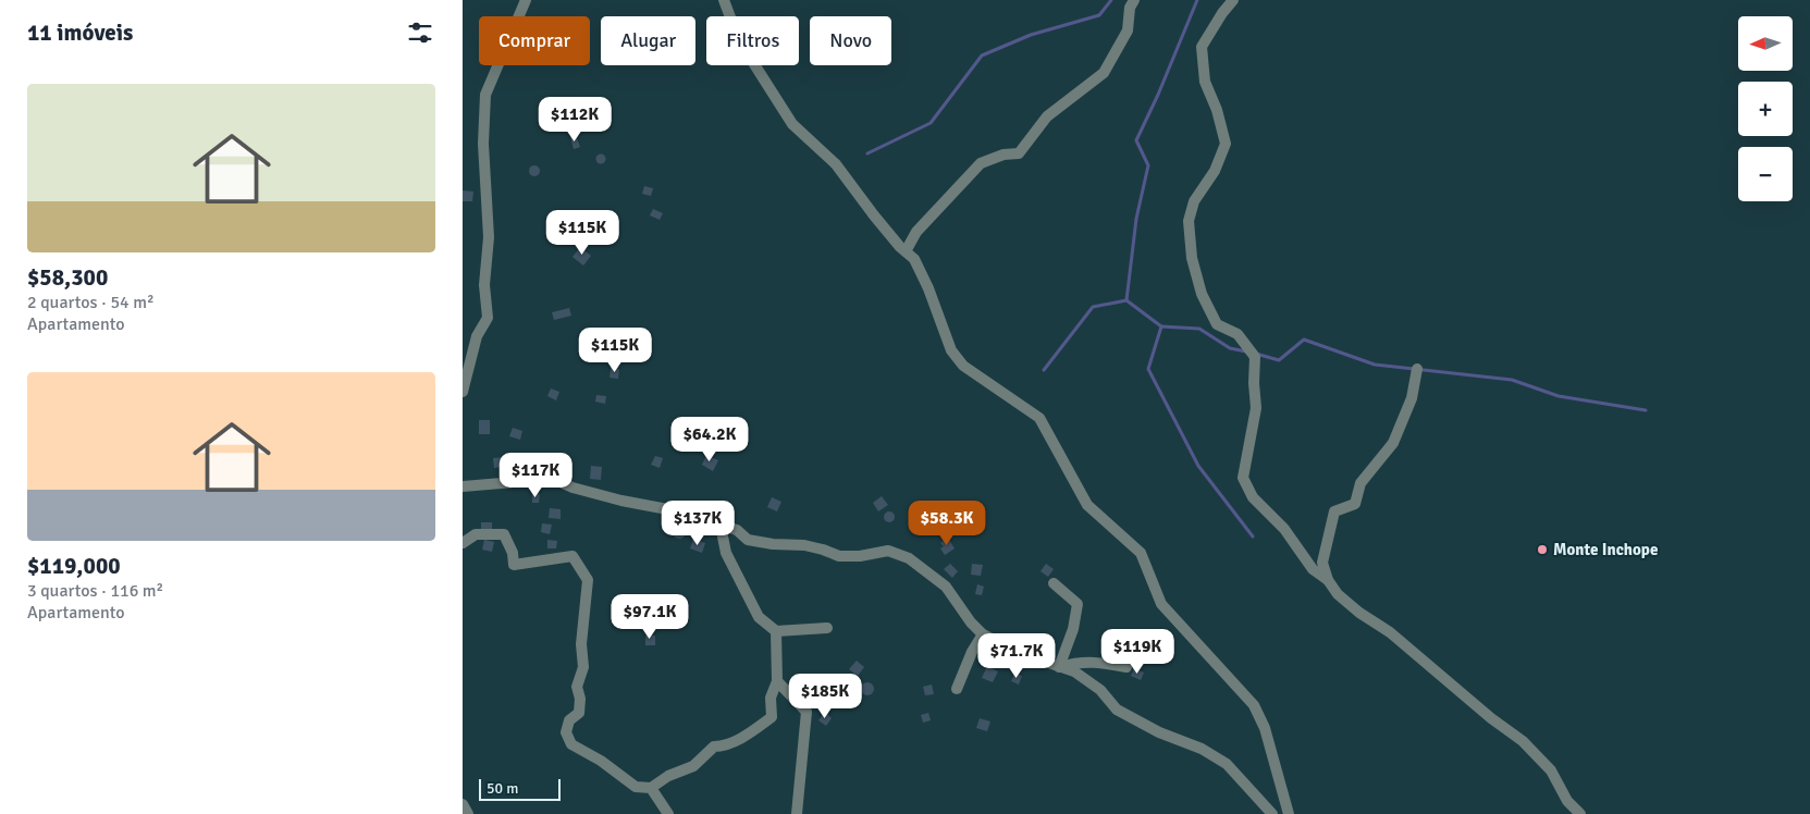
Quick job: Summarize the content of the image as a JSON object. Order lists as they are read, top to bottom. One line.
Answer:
{"places":["Monte Inchope"],"scale_bar":"50 m","north":"left","page":{"heading":"11 imóveis","map_buttons":["+","−"],"chip":["Comprar","Alugar","Filtros","Novo"],"list":[{"name":"$58,300","note":"2 quartos · 54 m² · Apartamento"},{"name":"$119,000","note":"3 quartos · 116 m² · Apartamento"}],"price":["$112K","$115K","$115K","$64.2K","$117K","$137K","$58.3K","$97.1K","$119K","$71.7K","$185K"],"scale":"50 m"}}
